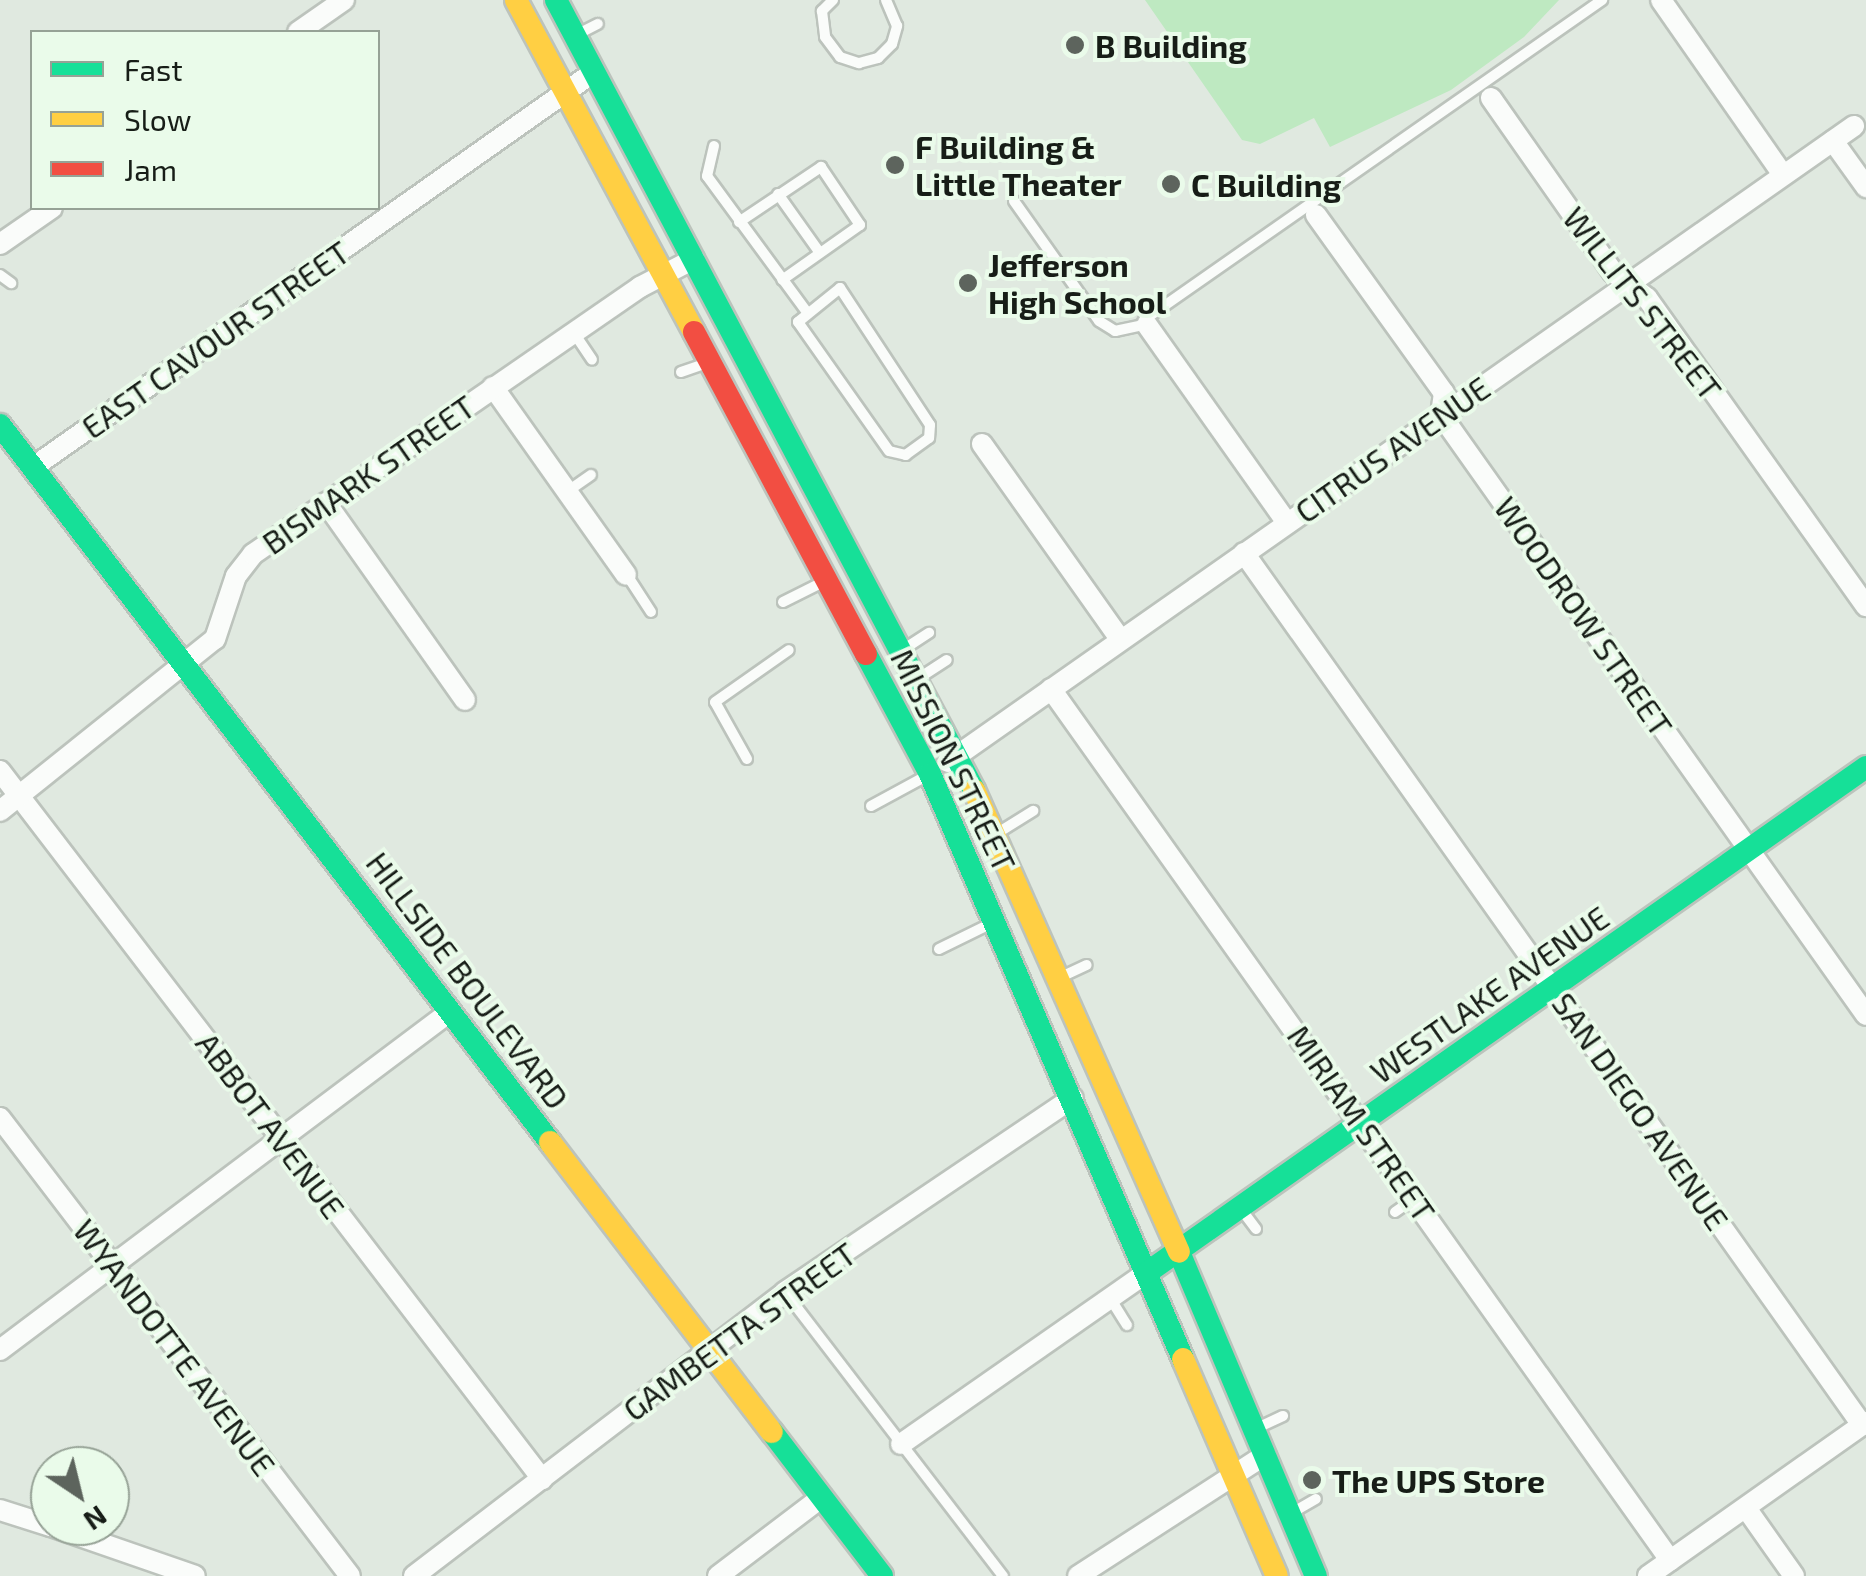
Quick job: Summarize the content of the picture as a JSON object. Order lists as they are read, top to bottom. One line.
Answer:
{"streets":{"main road":["MISSION STREET","HILLSIDE BOULEVARD","WESTLAKE AVENUE"],"street":["WILLITS STREET","EAST CAVOUR STREET","CITRUS AVENUE","BISMARK STREET","WOODROW STREET","SAN DIEGO AVENUE","MIRIAM STREET","ABBOT AVENUE","GAMBETTA STREET","WYANDOTTE AVENUE"]},"crossings":[["WILLITS STREET","CITRUS AVENUE"],["EAST CAVOUR STREET","MISSION STREET"],["EAST CAVOUR STREET","HILLSIDE BOULEVARD"],["CITRUS AVENUE","WOODROW STREET"],["CITRUS AVENUE","MISSION STREET"],["CITRUS AVENUE","SAN DIEGO AVENUE"],["CITRUS AVENUE","MIRIAM STREET"],["BISMARK STREET","MISSION STREET"],["BISMARK STREET","HILLSIDE BOULEVARD"],["BISMARK STREET","ABBOT AVENUE"],["WOODROW STREET","WESTLAKE AVENUE"],["MISSION STREET","WESTLAKE AVENUE"],["MISSION STREET","GAMBETTA STREET"],["HILLSIDE BOULEVARD","GAMBETTA STREET"],["WESTLAKE AVENUE","SAN DIEGO AVENUE"],["WESTLAKE AVENUE","MIRIAM STREET"],["ABBOT AVENUE","GAMBETTA STREET"]],"places":["B Building","F Building & Little Theater","C Building","Jefferson High School","The UPS Store"],"legend":["Fast","Slow","Jam"],"north":"bottom right"}
